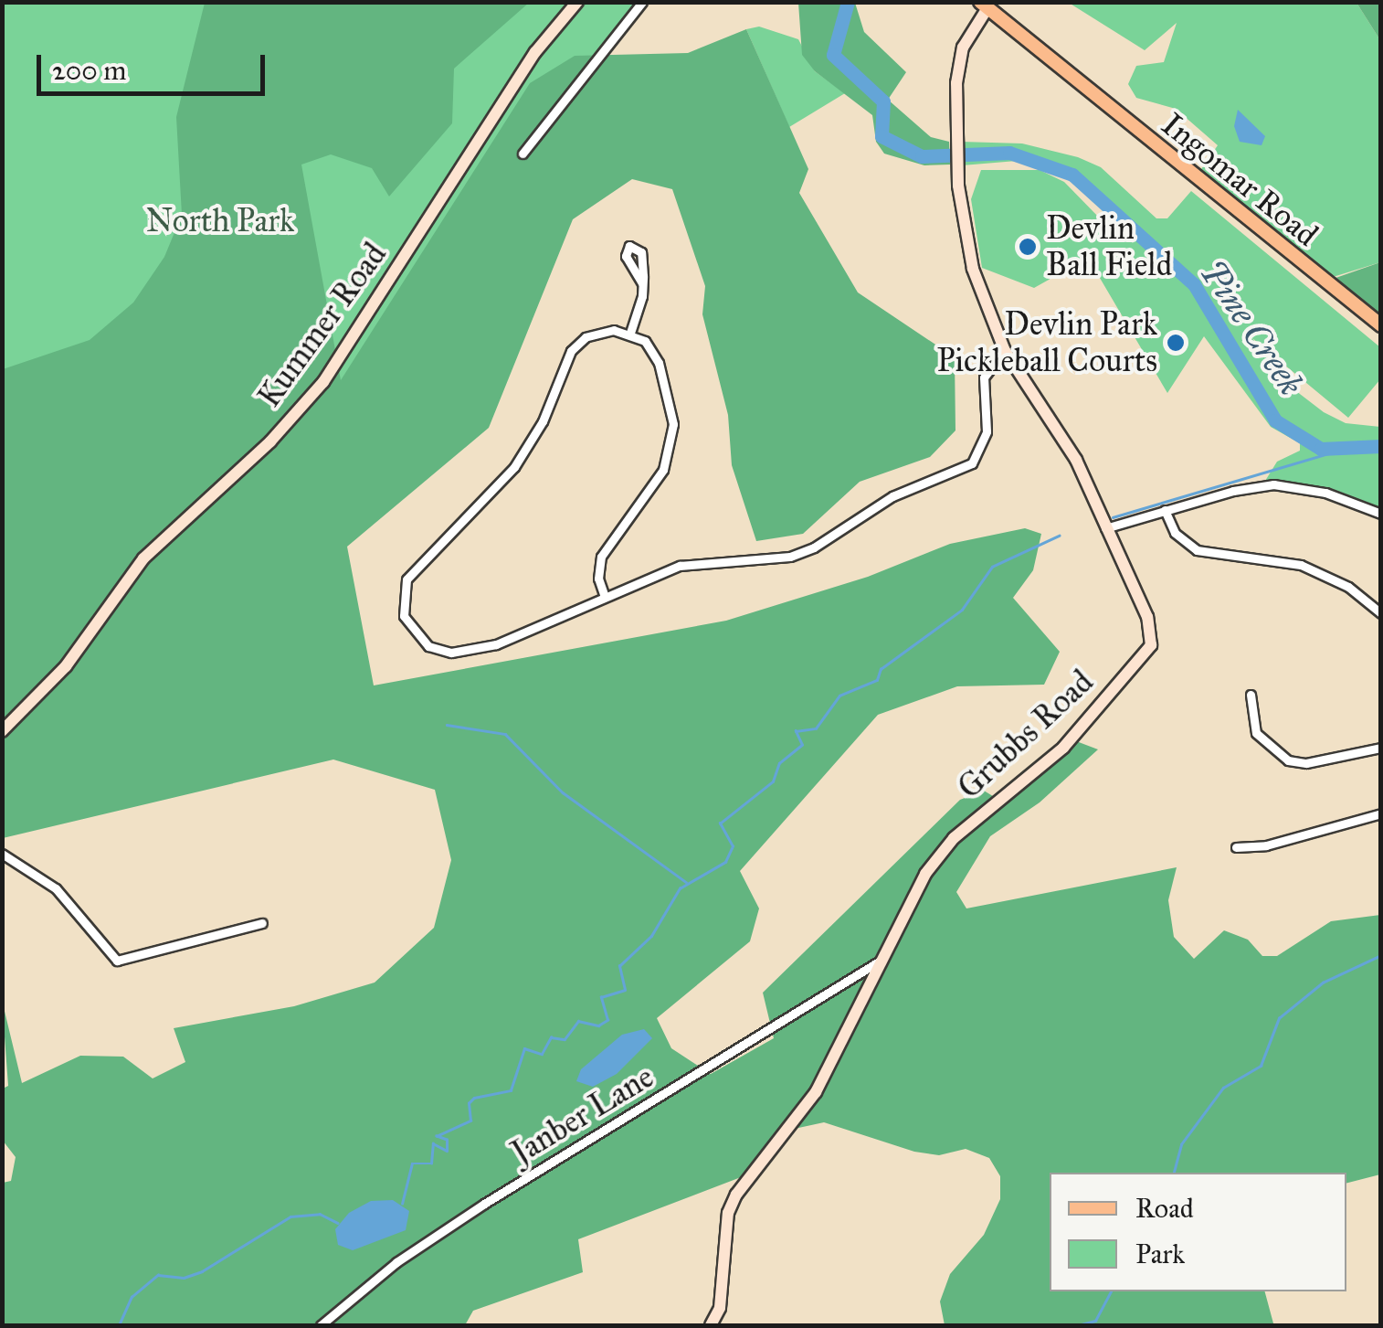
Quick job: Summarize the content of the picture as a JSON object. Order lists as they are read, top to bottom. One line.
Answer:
{"streets":{"main road":["Ingomar Road"],"street":["Kummer Road","Grubbs Road","Janber Lane"]},"crossings":[["Ingomar Road","Grubbs Road"],["Grubbs Road","Janber Lane"]],"water":["Pine Creek"],"parks":["North Park"],"places":["Devlin Ball Field","Devlin Park Pickleball Courts"],"legend":["Road","Park"],"scale_bar":"200 m"}
